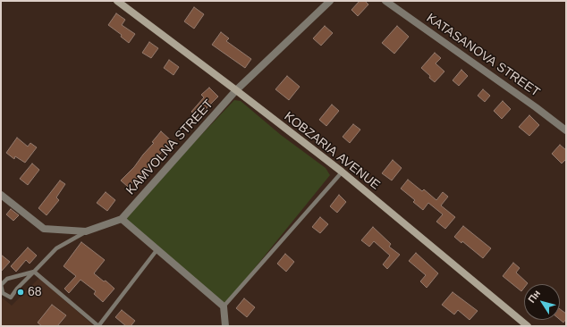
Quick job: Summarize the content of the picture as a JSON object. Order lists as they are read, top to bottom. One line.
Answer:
{"streets":{"main road":["KOBZARIA AVENUE"],"street":["KATASANOVA STREET","KAMVOLNA STREET"]},"crossings":[["KAMVOLNA STREET","KOBZARIA AVENUE"]],"places":["68"],"north":"top left"}
